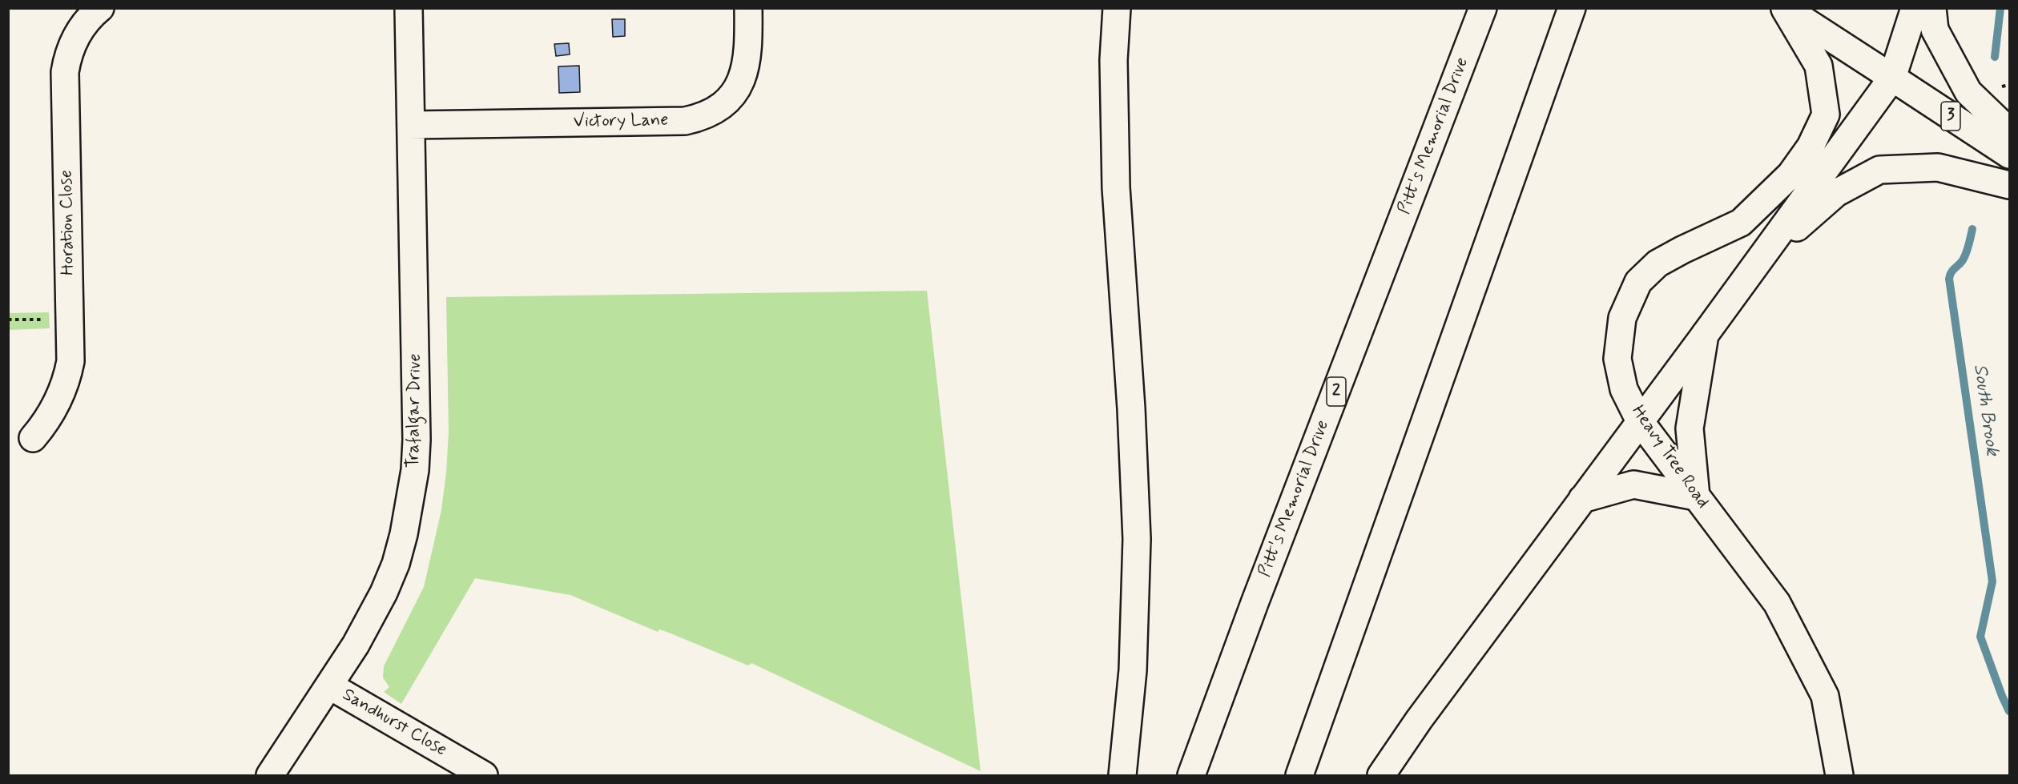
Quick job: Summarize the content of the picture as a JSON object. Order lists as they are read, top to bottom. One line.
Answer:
{"streets":{"main road":["3","Victory Lane","Pitt's Memorial Drive","Horation Close","2","Trafalgar Drive","Heavy Tree Road","Sandhurst Close"]},"crossings":[["3","Heavy Tree Road"],["Victory Lane","Trafalgar Drive"],["Trafalgar Drive","Sandhurst Close"]],"water":["South Brook"]}
